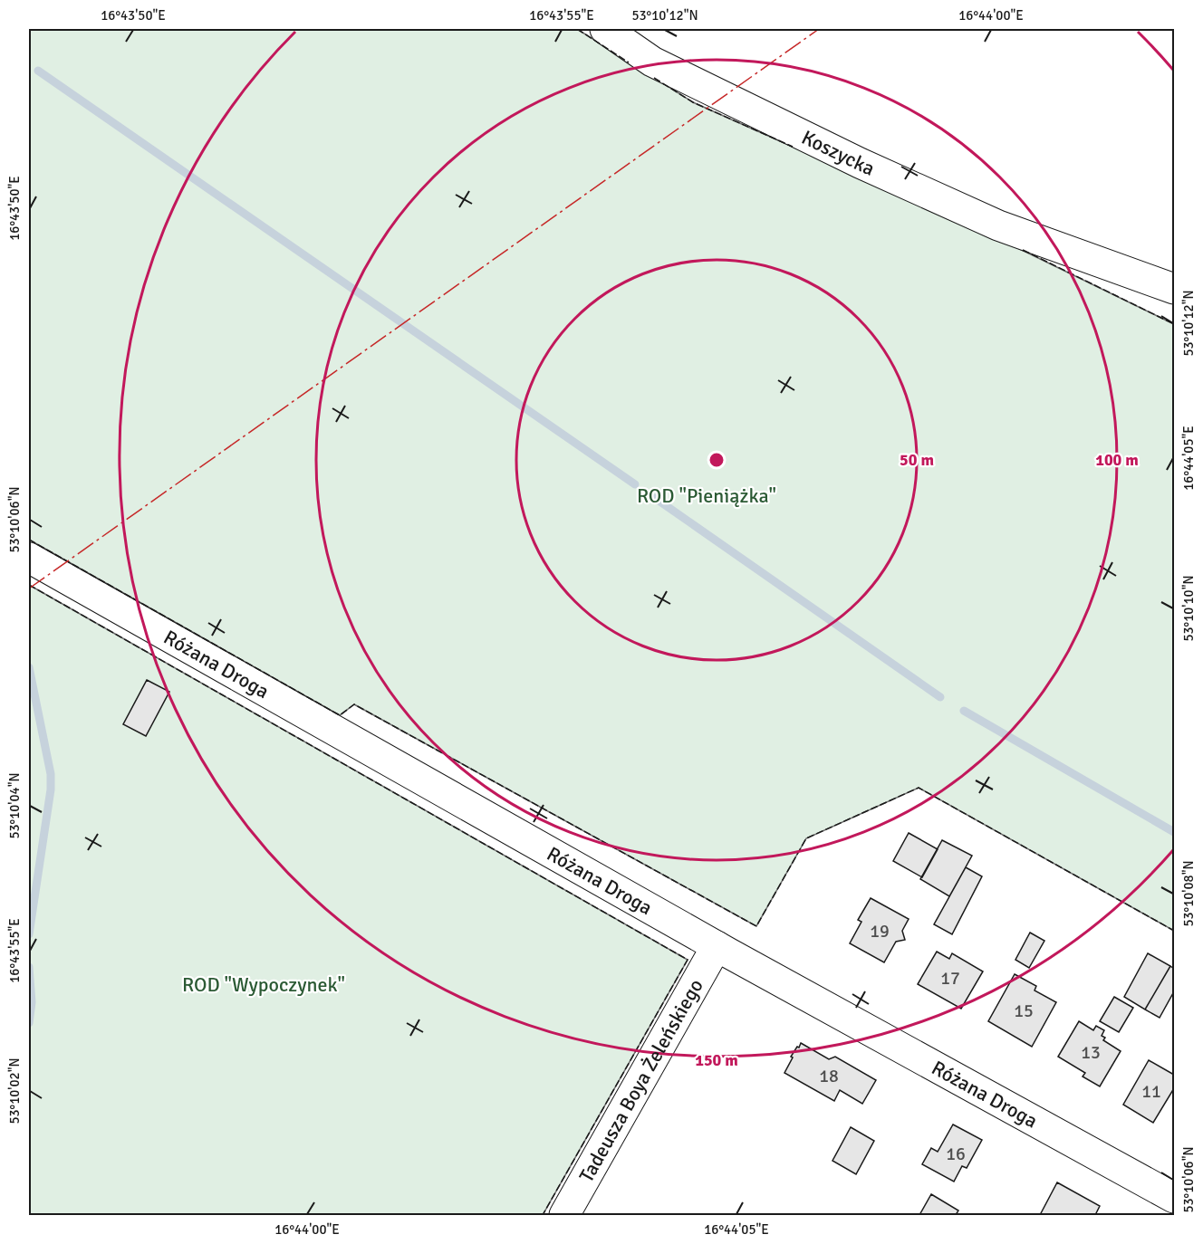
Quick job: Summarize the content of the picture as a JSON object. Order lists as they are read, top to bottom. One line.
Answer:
{"streets":{"street":["Koszycka","Różana Droga","Tadeusza Boya Żeleńskiego"]},"crossings":[["Różana Droga","Tadeusza Boya Żeleńskiego"]],"parks":["ROD \"Pieniążka\"","ROD \"Wypoczynek\""],"house_numbers":["19","17","15","13","18","11","16"],"coordinates":["16°43'50\"E","16°43'55\"E","53°10'12\"N","16°44'00\"E","16°44'05\"E","53°10'06\"N","53°10'10\"N","53°10'04\"N","53°10'08\"N","53°10'02\"N"],"rings":["50 m","100 m","150 m"]}
